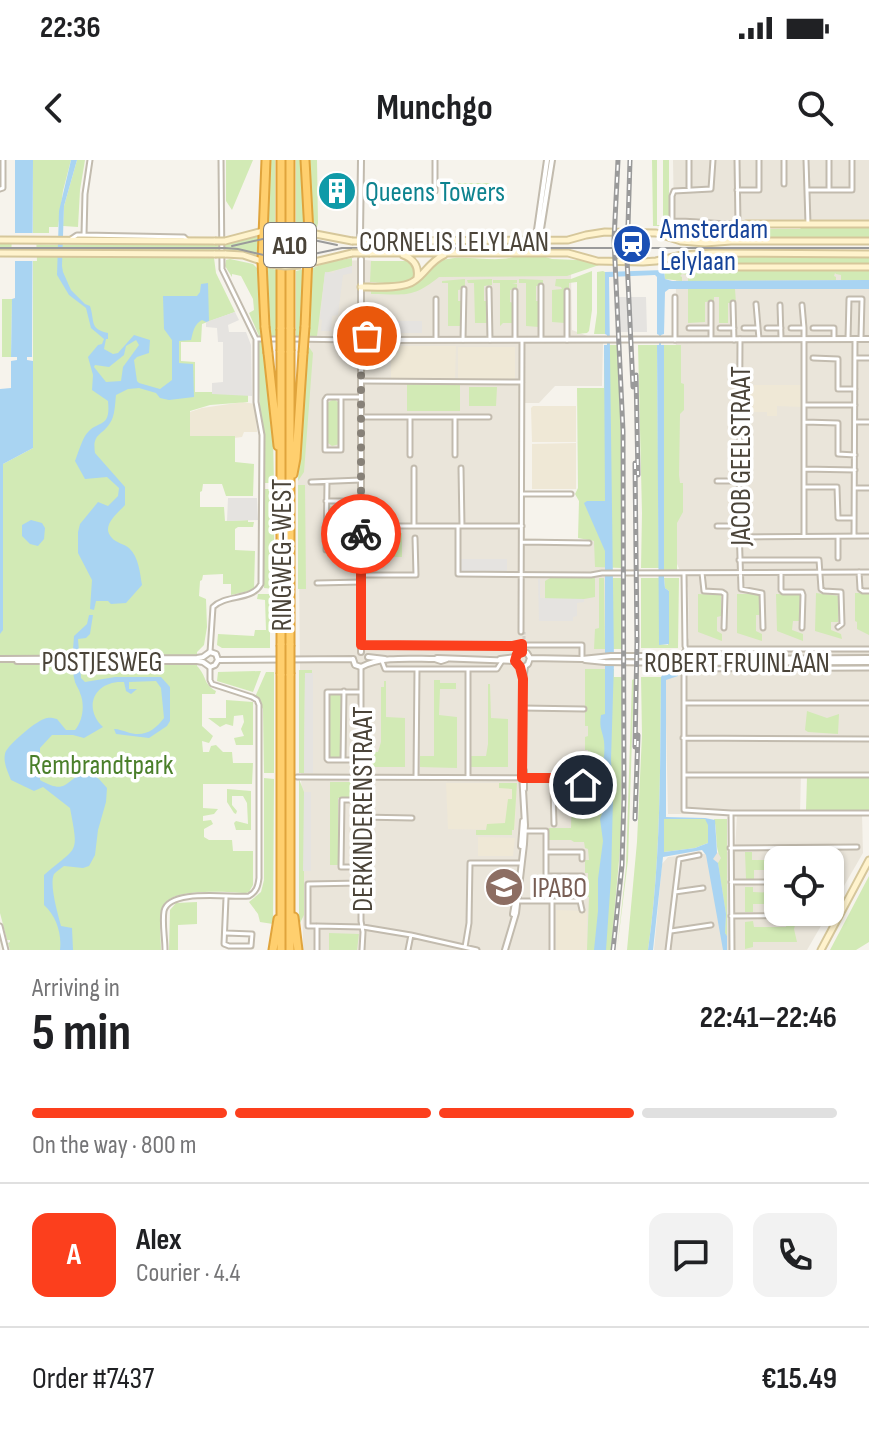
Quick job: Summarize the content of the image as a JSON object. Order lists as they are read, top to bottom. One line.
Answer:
{"streets":{"highway":["A10","RINGWEG-WEST"],"main road":["CORNELIS LELYLAAN"],"street":["JACOB GEELSTRAAT","POSTJESWEG","ROBERT FRUINLAAN","DERKINDERENSTRAAT"]},"crossings":[["CORNELIS LELYLAAN","A10"],["A10","RINGWEG-WEST"]],"parks":["Rembrandtpark"],"places":{"building":["Queens Towers"],"station":["Amsterdam Lelylaan"],"school or university":["IPABO"]},"page":{"status":"22:36","header":"Munchgo","heading":["5 min","Arriving in","22:41–22:46"],"panel":["Alex","Courier · 4.4","Order #7437","€15.49"],"bar":"On the way · 800 m","round":"A"}}
